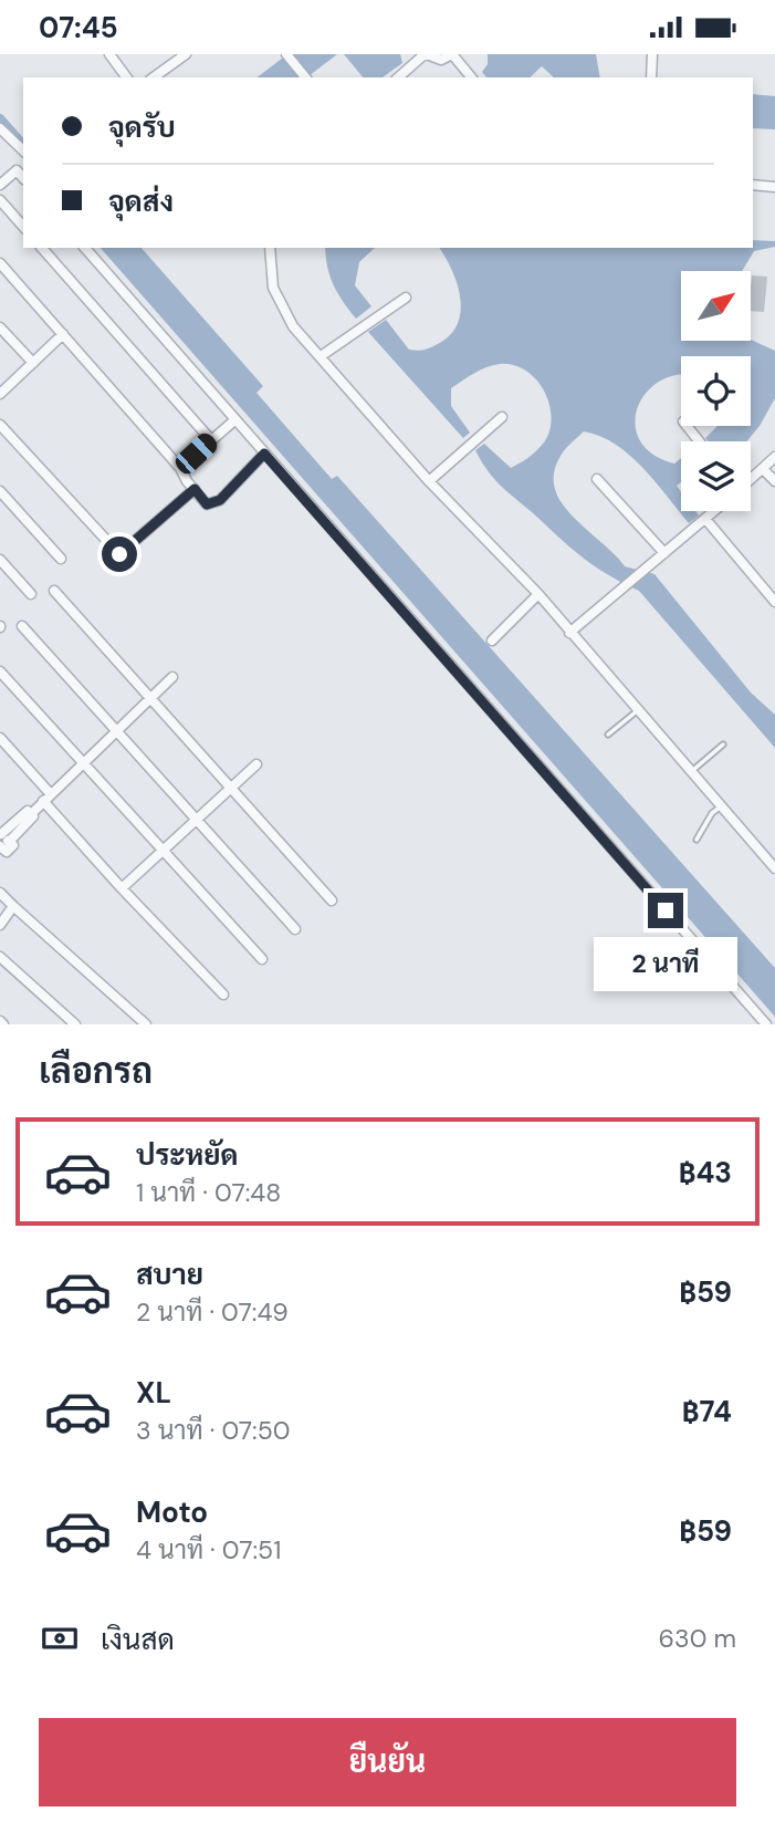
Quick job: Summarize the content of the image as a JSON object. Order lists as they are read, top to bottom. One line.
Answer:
{"north":"top right","page":{"status":"07:45","banner":["จุดรับ","จุดส่ง"],"bubble":"2 นาที","heading":"เลือกรถ","list":[{"name":"ประหยัด","note":"1 นาที · 07:48","value":"฿43"},{"name":"สบาย","note":"2 นาที · 07:49","value":"฿59"},{"name":"XL","note":"3 นาที · 07:50","value":"฿74"},{"name":"Moto","note":"4 นาที · 07:51","value":"฿59"}],"pay":["เงินสด","630 m"],"buttons":"ยืนยัน"}}
